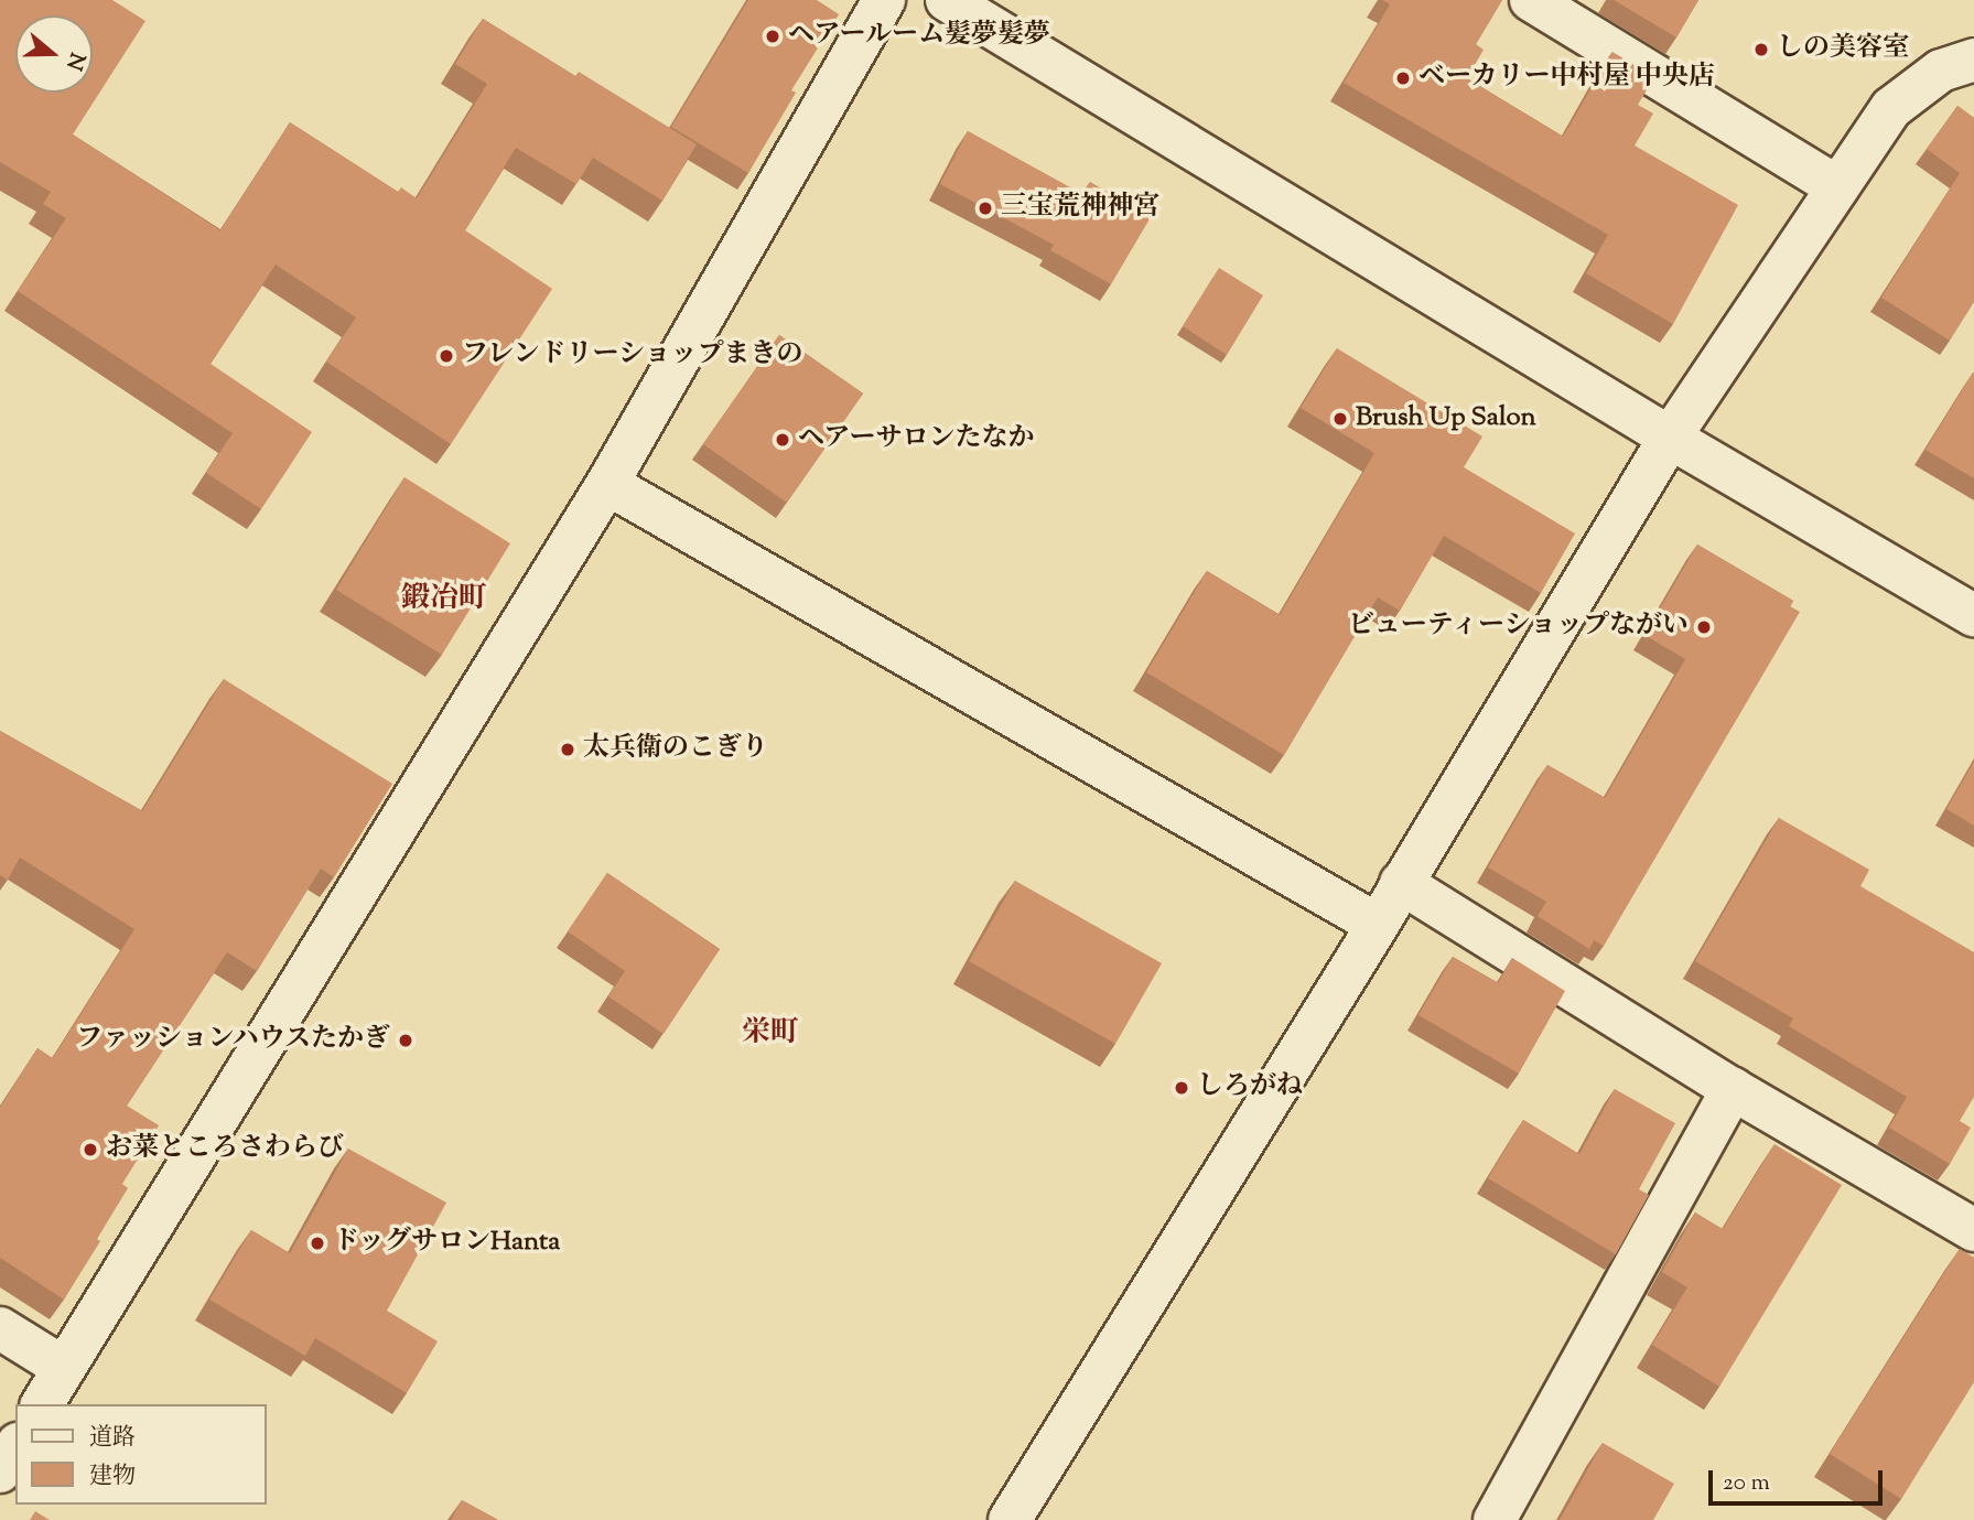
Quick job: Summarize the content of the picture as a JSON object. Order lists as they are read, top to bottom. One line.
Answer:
{"districts":["鍛冶町","栄町"],"places":["ヘアールーム髪夢髪夢","しの美容室","ベーカリー中村屋 中央店","三宝荒神神宮","フレンドリーショップまきの","Brush Up Salon","ヘアーサロンたなか","ビューティーショップながい","太兵衛のこぎり","ファッションハウスたかぎ","しろがね","お菜ところさわらび","ドッグサロンHanta"],"legend":["道路","建物"],"scale_bar":"20 m","north":"right"}
